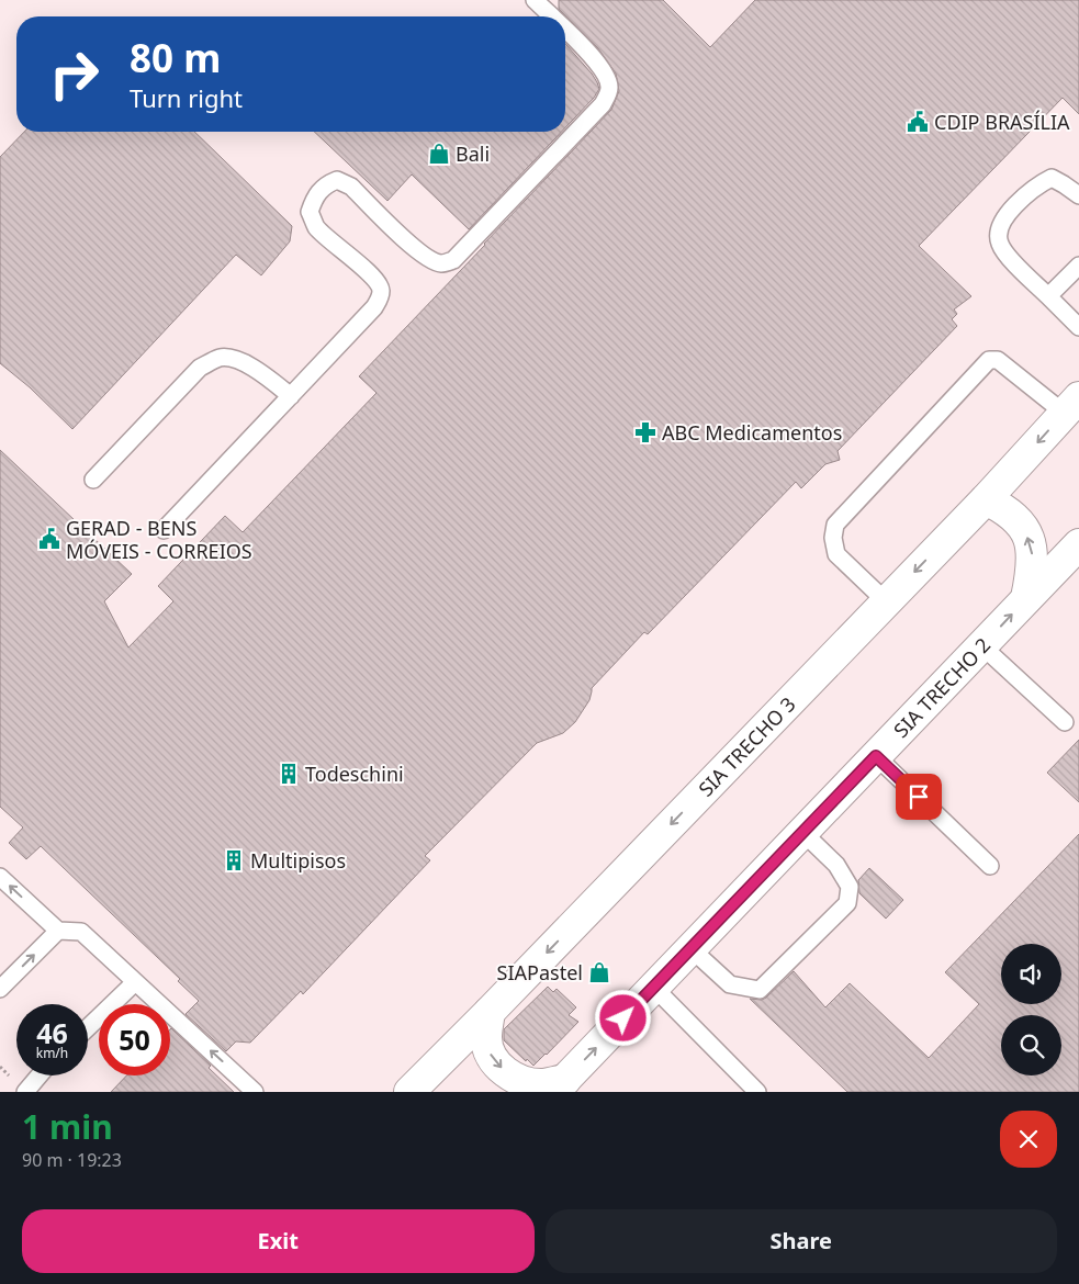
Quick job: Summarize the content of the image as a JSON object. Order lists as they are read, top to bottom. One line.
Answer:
{"streets":{"main road":["SIA TRECHO 2","SIA TRECHO 3"]},"one_way":["SIA TRECHO 3"],"places":{"public building":["CDIP BRASÍLIA","GERAD - BENS MÓVEIS - CORREIOS"],"shop":["Bali","SIAPastel"],"pharmacy":["ABC Medicamentos"],"building":["Todeschini","Multipisos"]},"page":{"turn":["80 m","Turn right"],"speed":"46 km/h","limit":"50","heading":["1 min","90 m · 19:23"],"buttons":["Exit","Share"]}}
